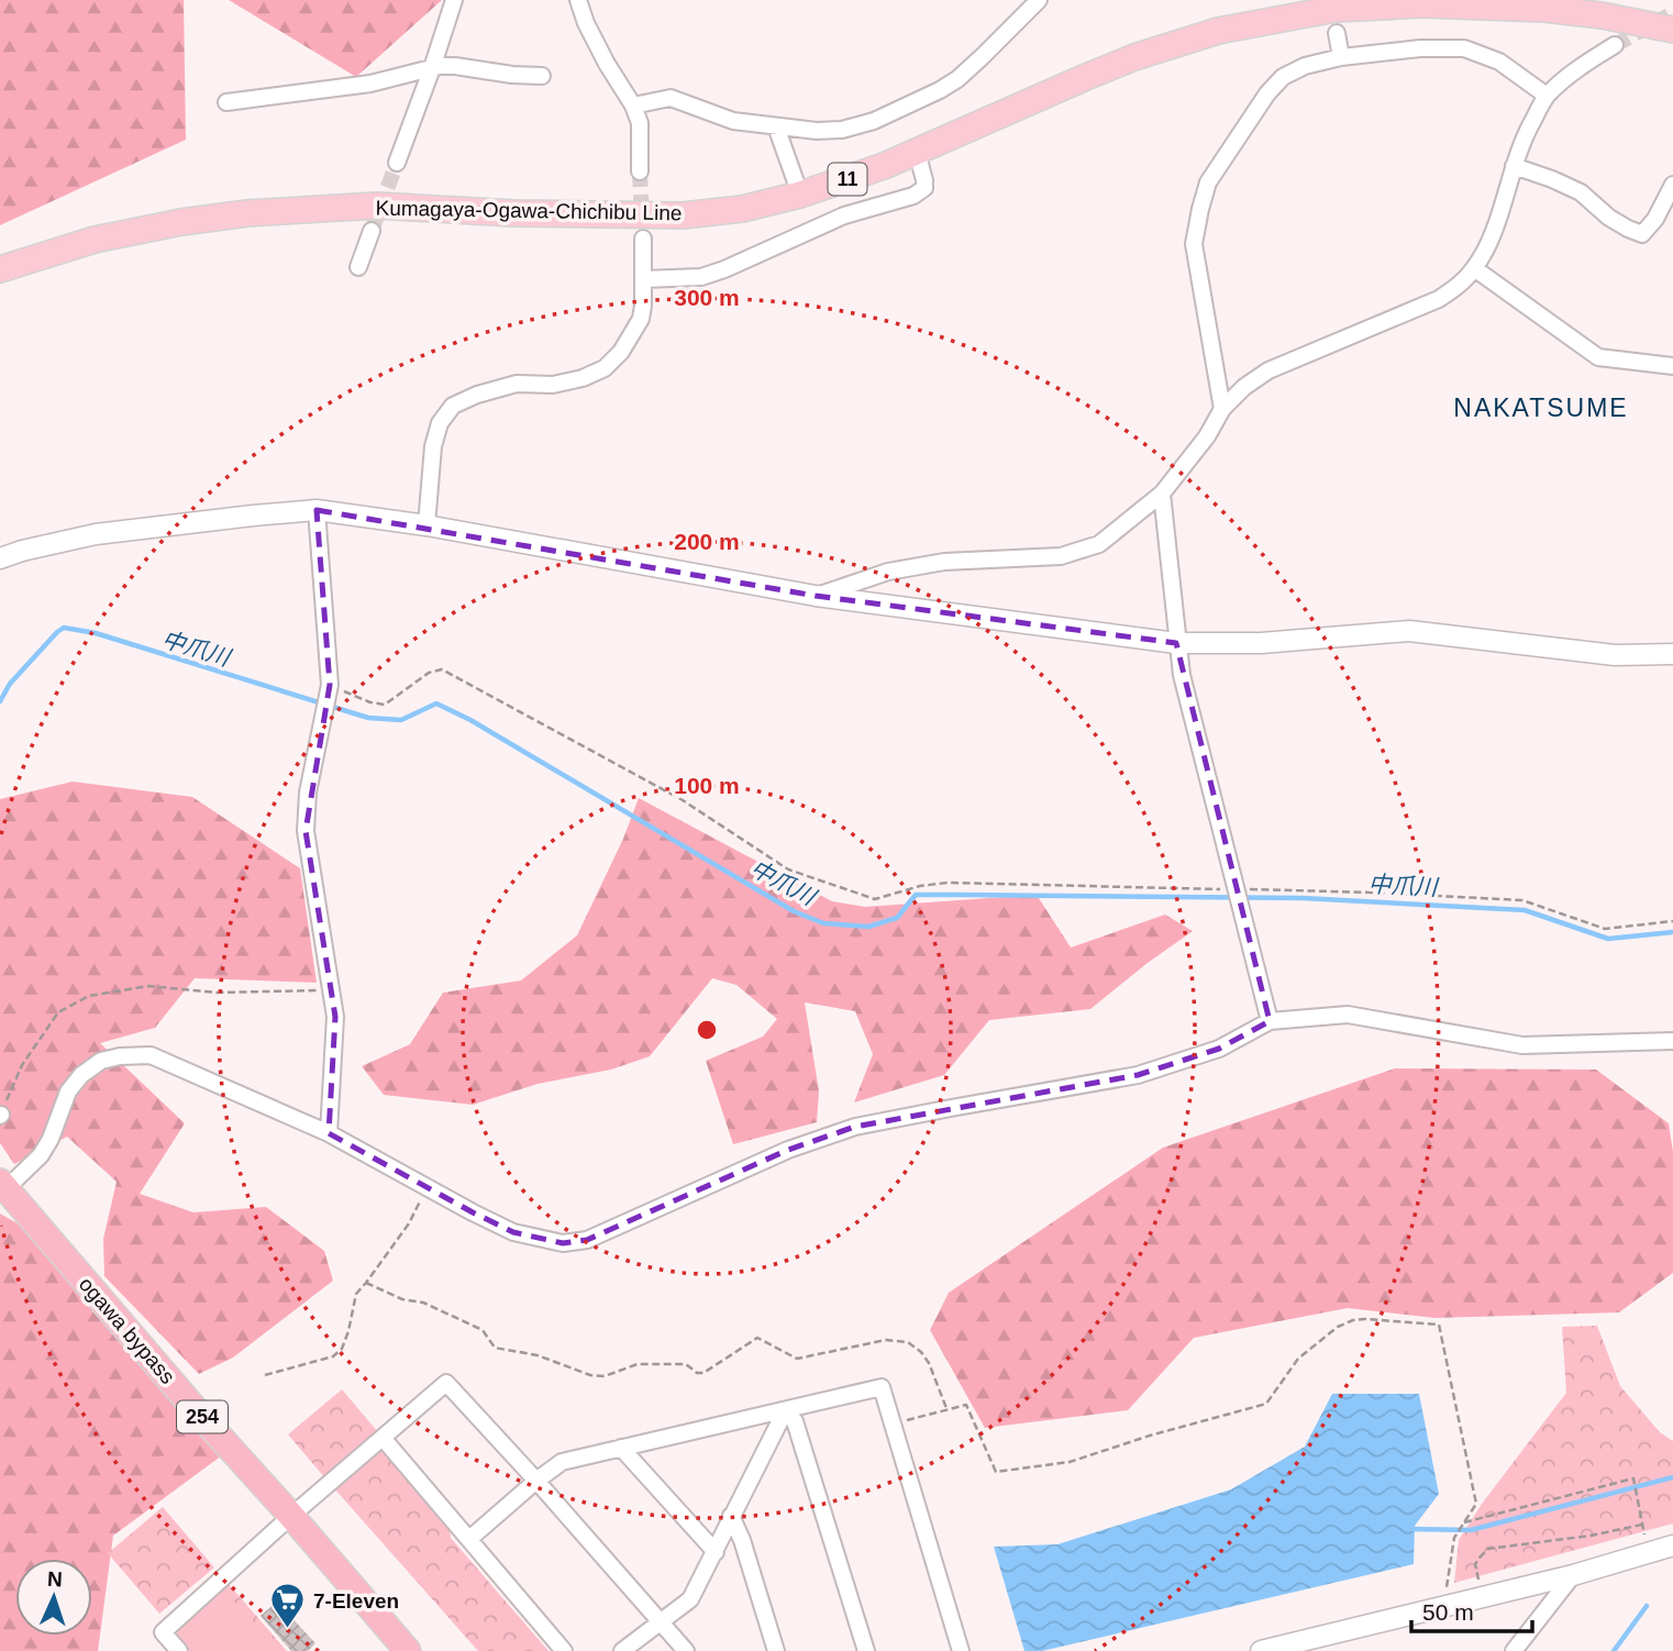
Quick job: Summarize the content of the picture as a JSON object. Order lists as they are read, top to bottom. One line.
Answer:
{"streets":{"highway":["ogawa bypass","254"],"main road":["11","Kumagaya-Ogawa-Chichibu Line"]},"districts":["NAKATSUME"],"water":["中爪川"],"places":{"supermarket":["7-Eleven"]},"scale_bar":"50 m","north":"top","rings":["300 m","200 m","100 m"]}
